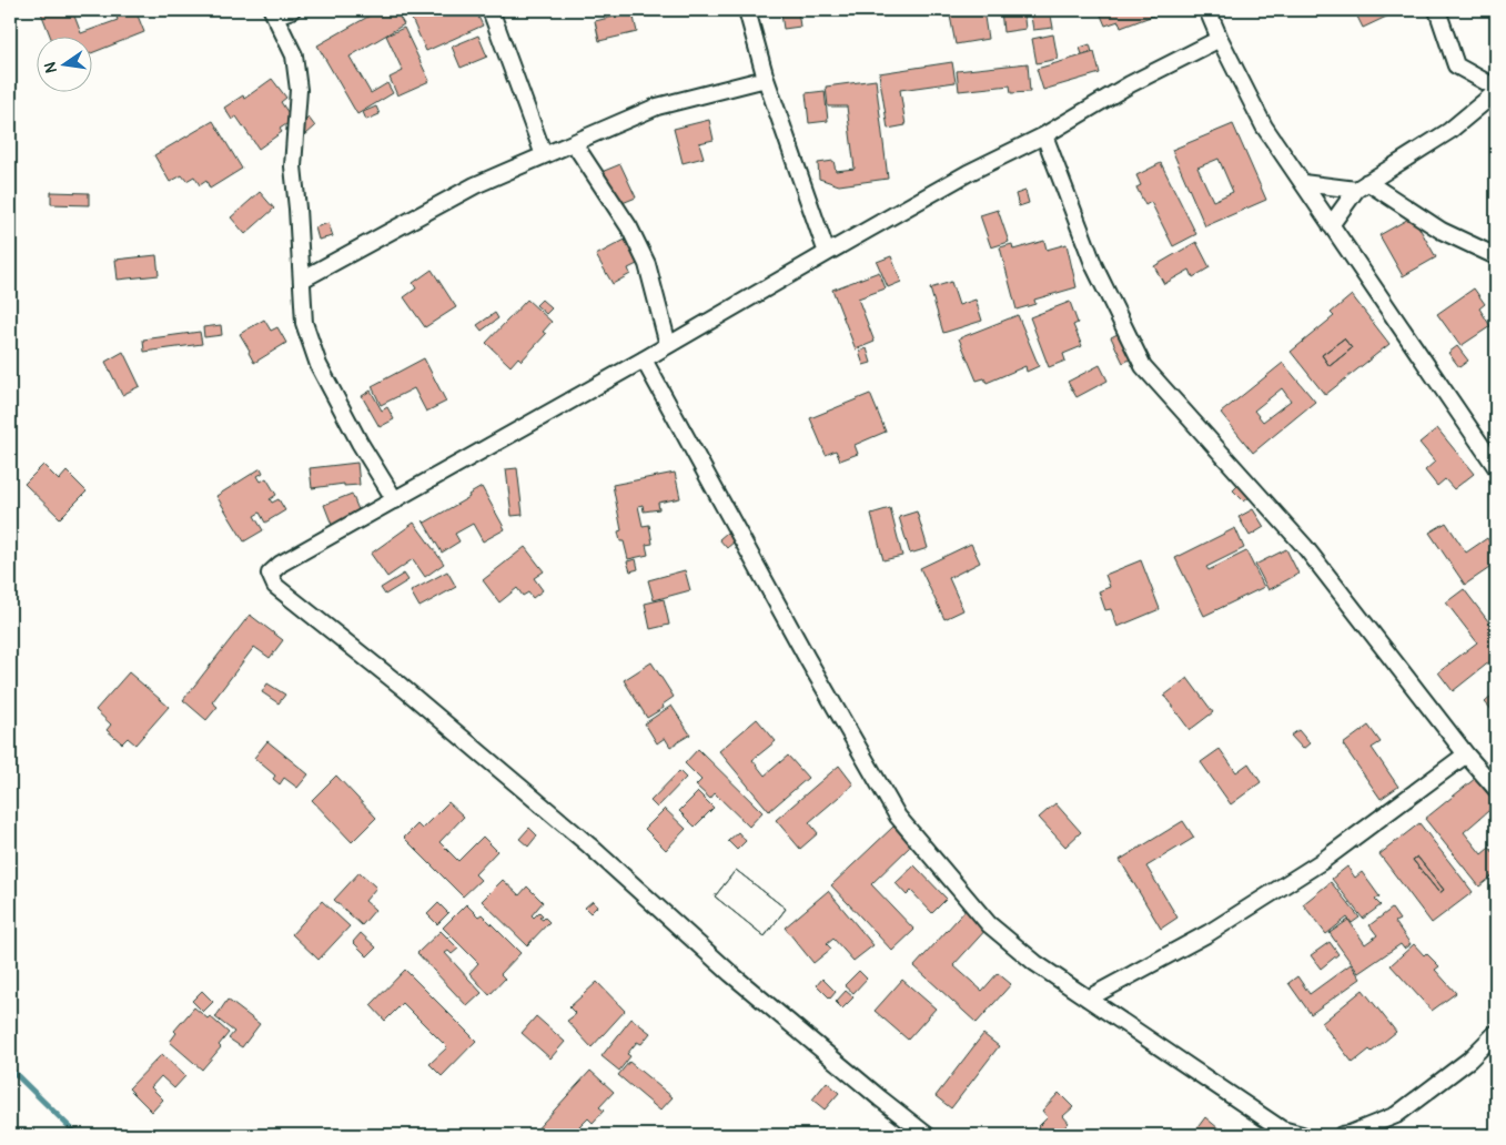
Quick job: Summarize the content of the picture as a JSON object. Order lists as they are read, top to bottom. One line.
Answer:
{"north":"left"}
